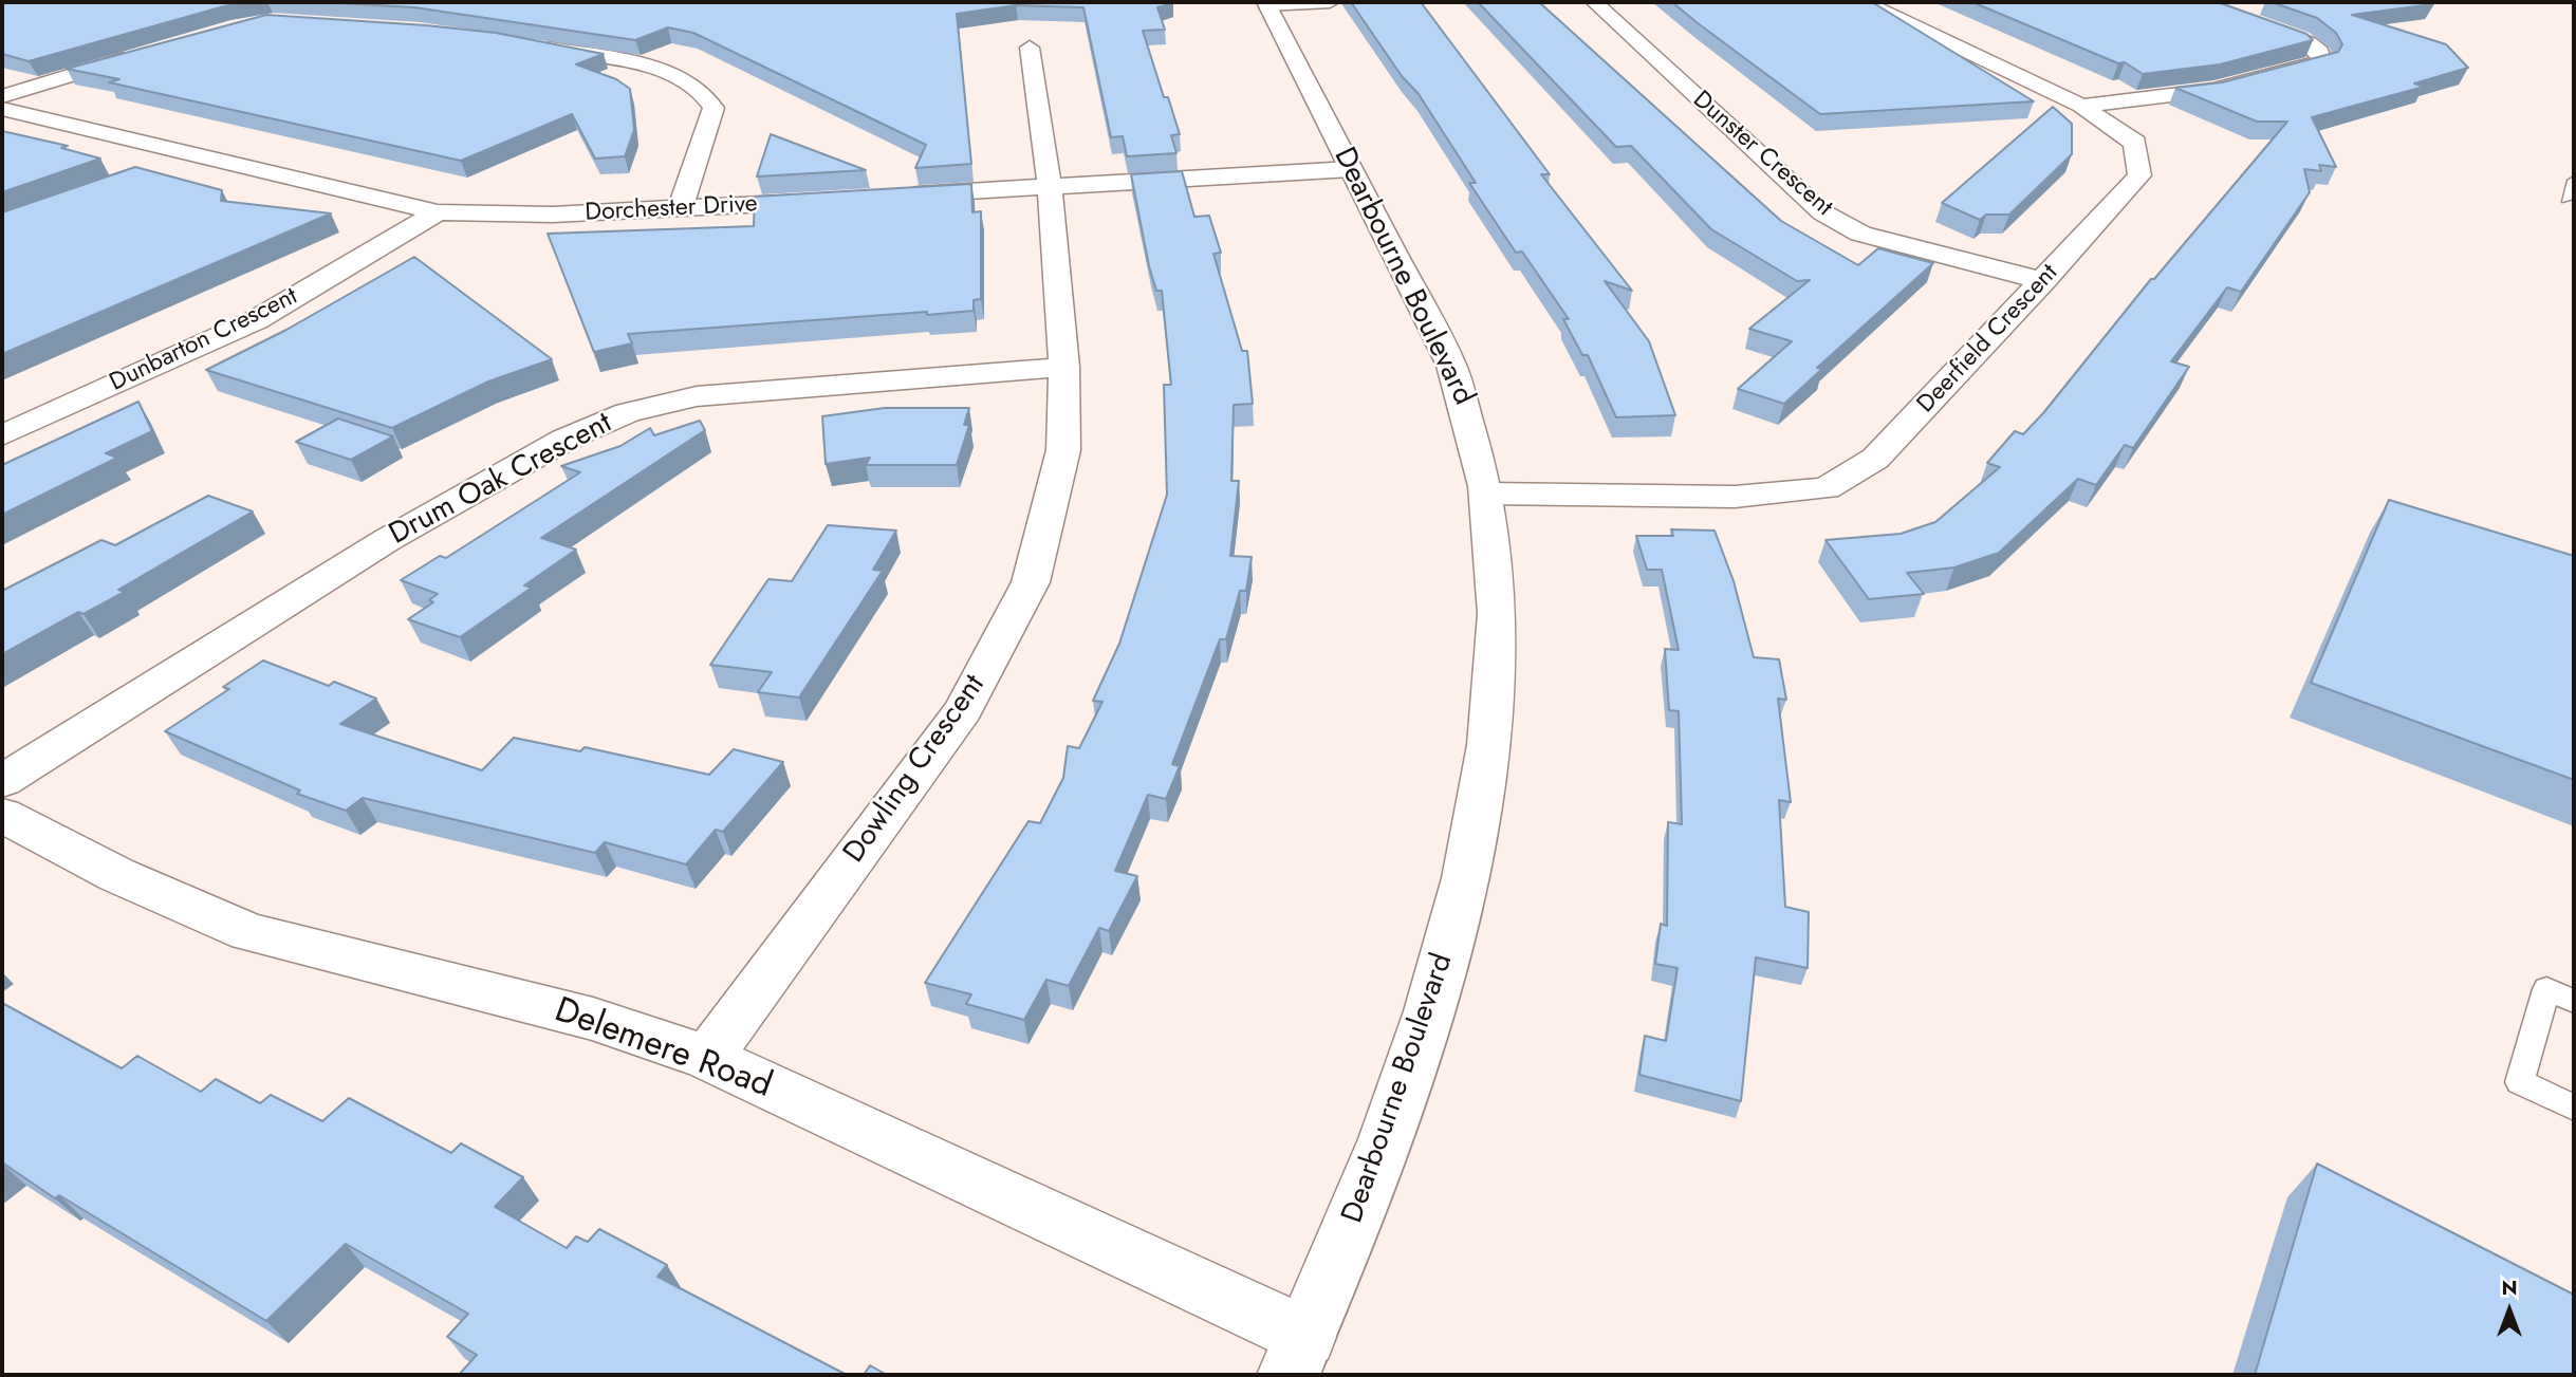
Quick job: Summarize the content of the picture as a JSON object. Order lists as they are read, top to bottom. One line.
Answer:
{"streets":{"street":["Dunster Crescent","Dorchester Drive","Dearbourne Boulevard","Deerfield Crescent","Dunbarton Crescent","Drum Oak Crescent","Dowling Crescent","Delemere Road"]},"crossings":[["Dunster Crescent","Deerfield Crescent"],["Dorchester Drive","Dunbarton Crescent"],["Dearbourne Boulevard","Deerfield Crescent"],["Dearbourne Boulevard","Delemere Road"],["Drum Oak Crescent","Dowling Crescent"],["Dowling Crescent","Delemere Road"]],"north":"top"}
